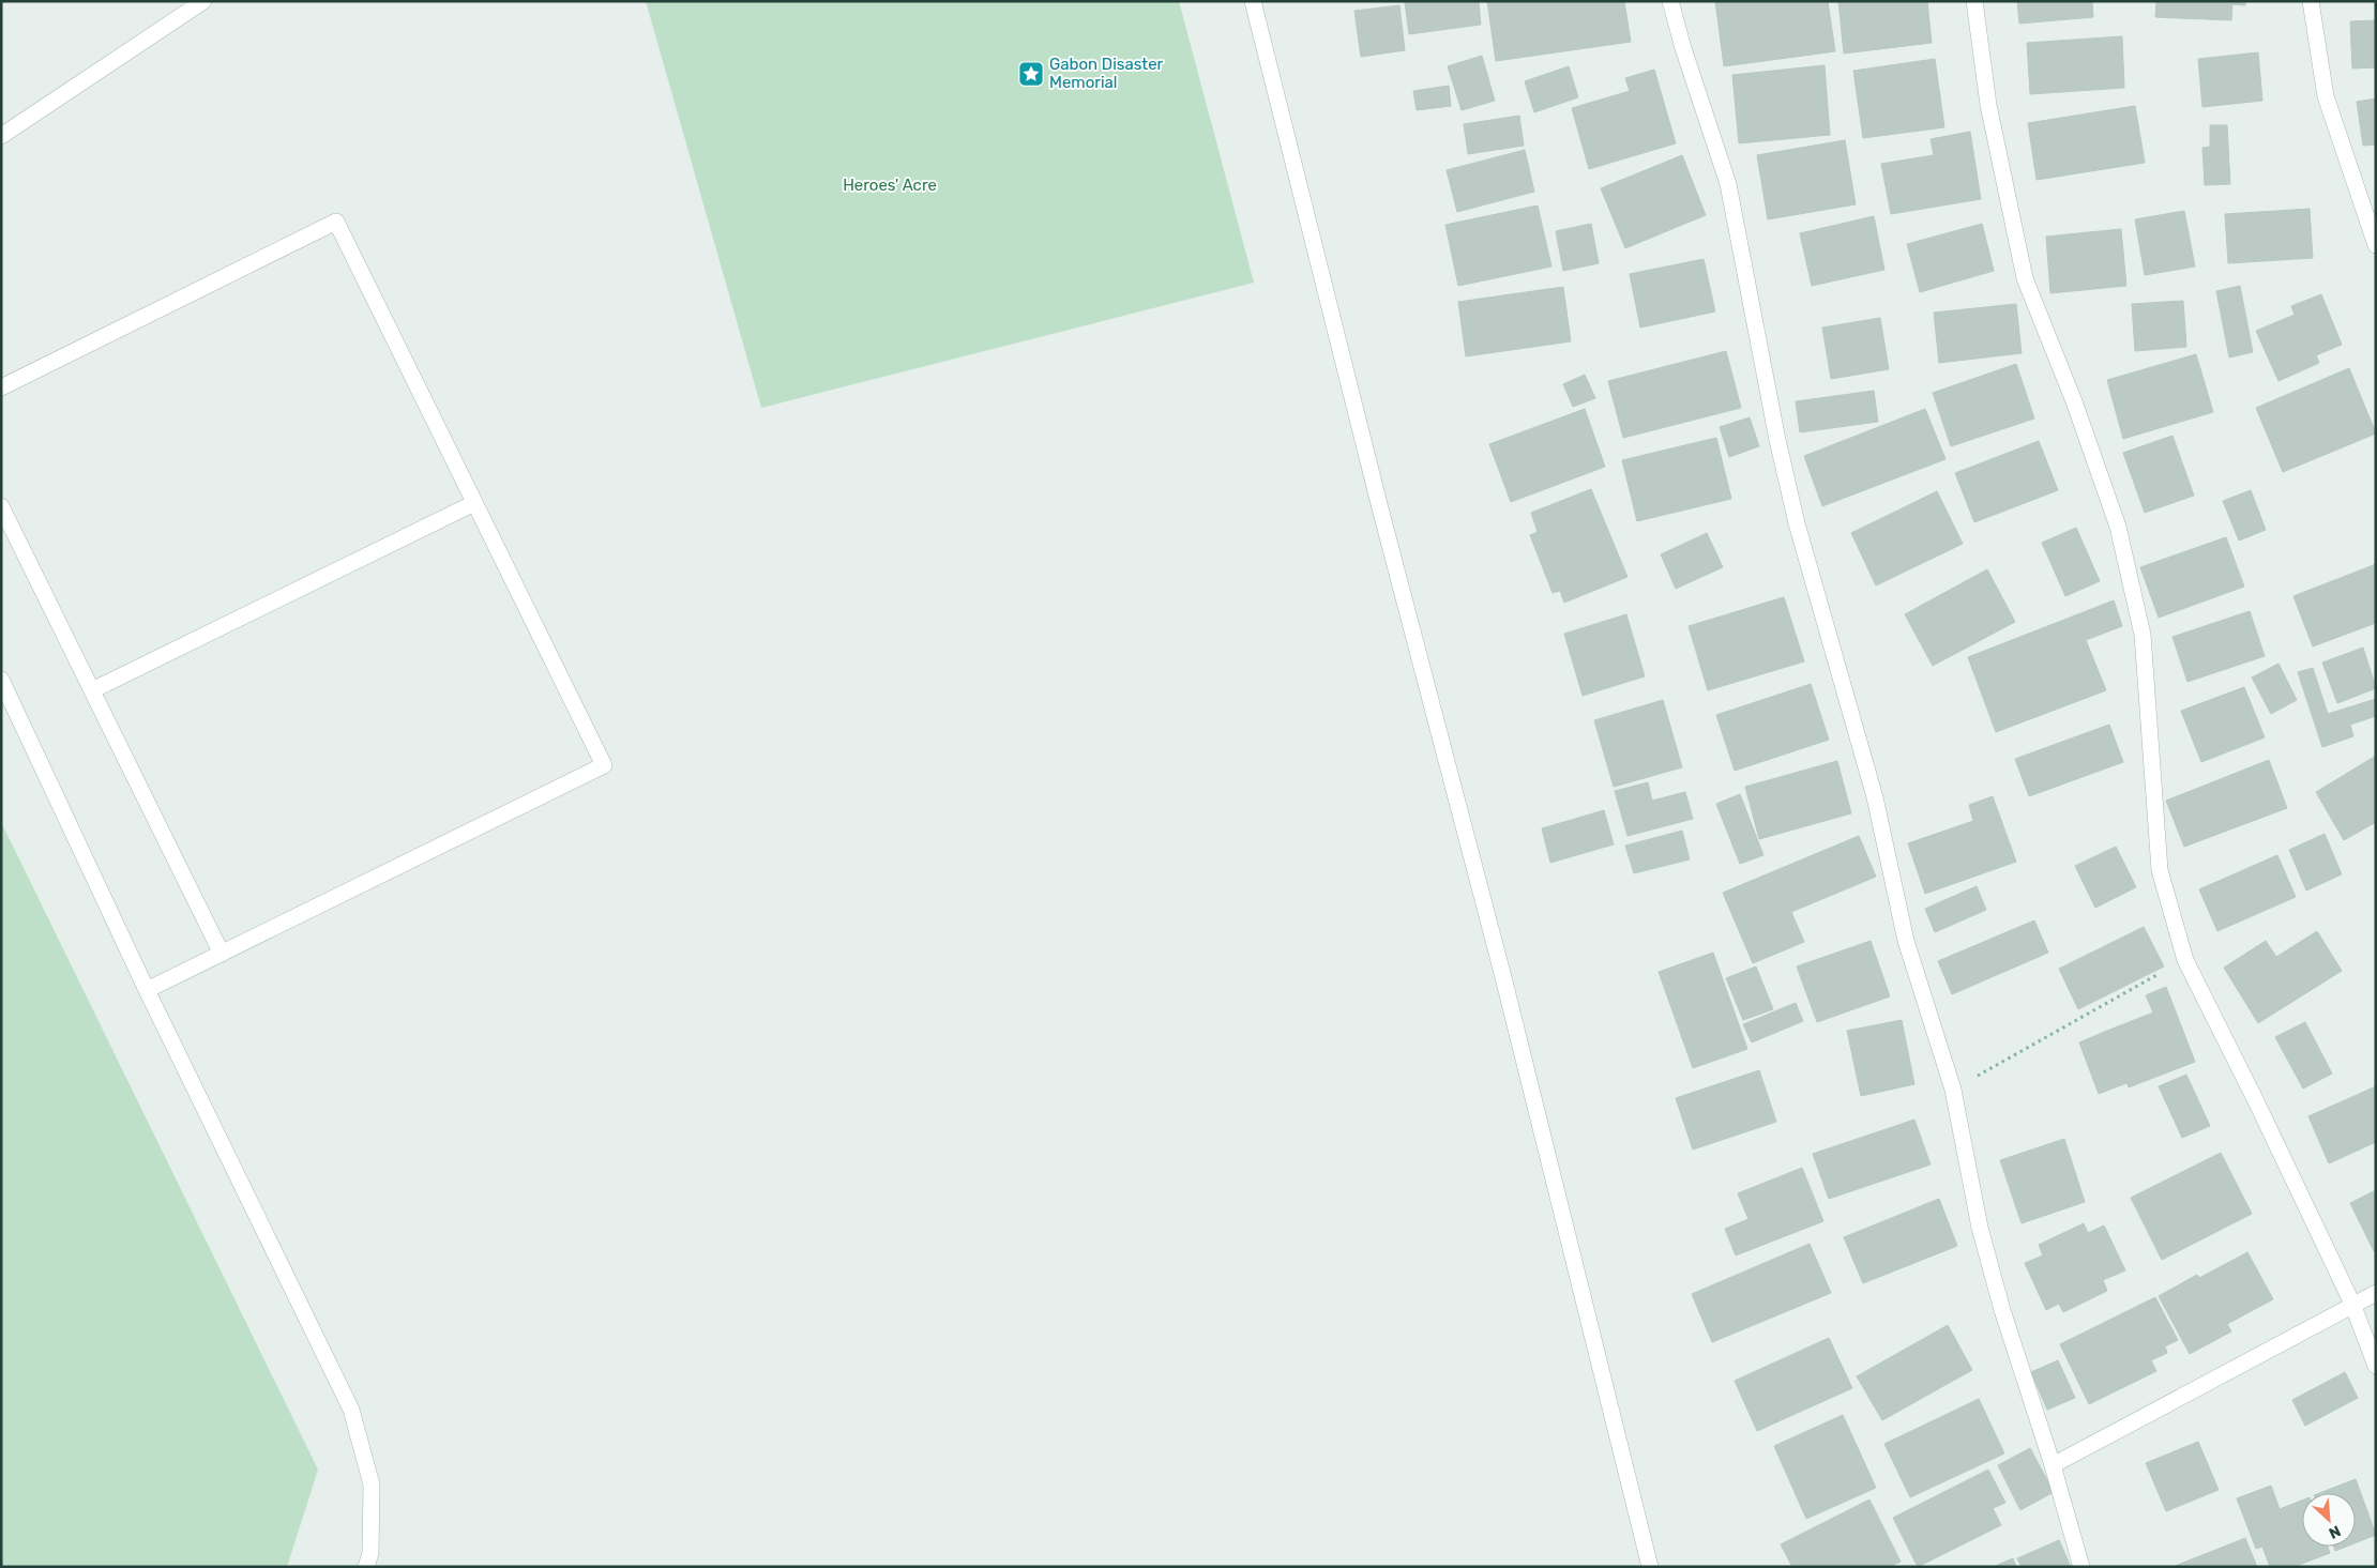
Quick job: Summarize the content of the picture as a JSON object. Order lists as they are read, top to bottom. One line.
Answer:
{"parks":["Heroes' Acre"],"places":{"place":["Gabon Disaster Memorial"]},"north":"bottom right"}
